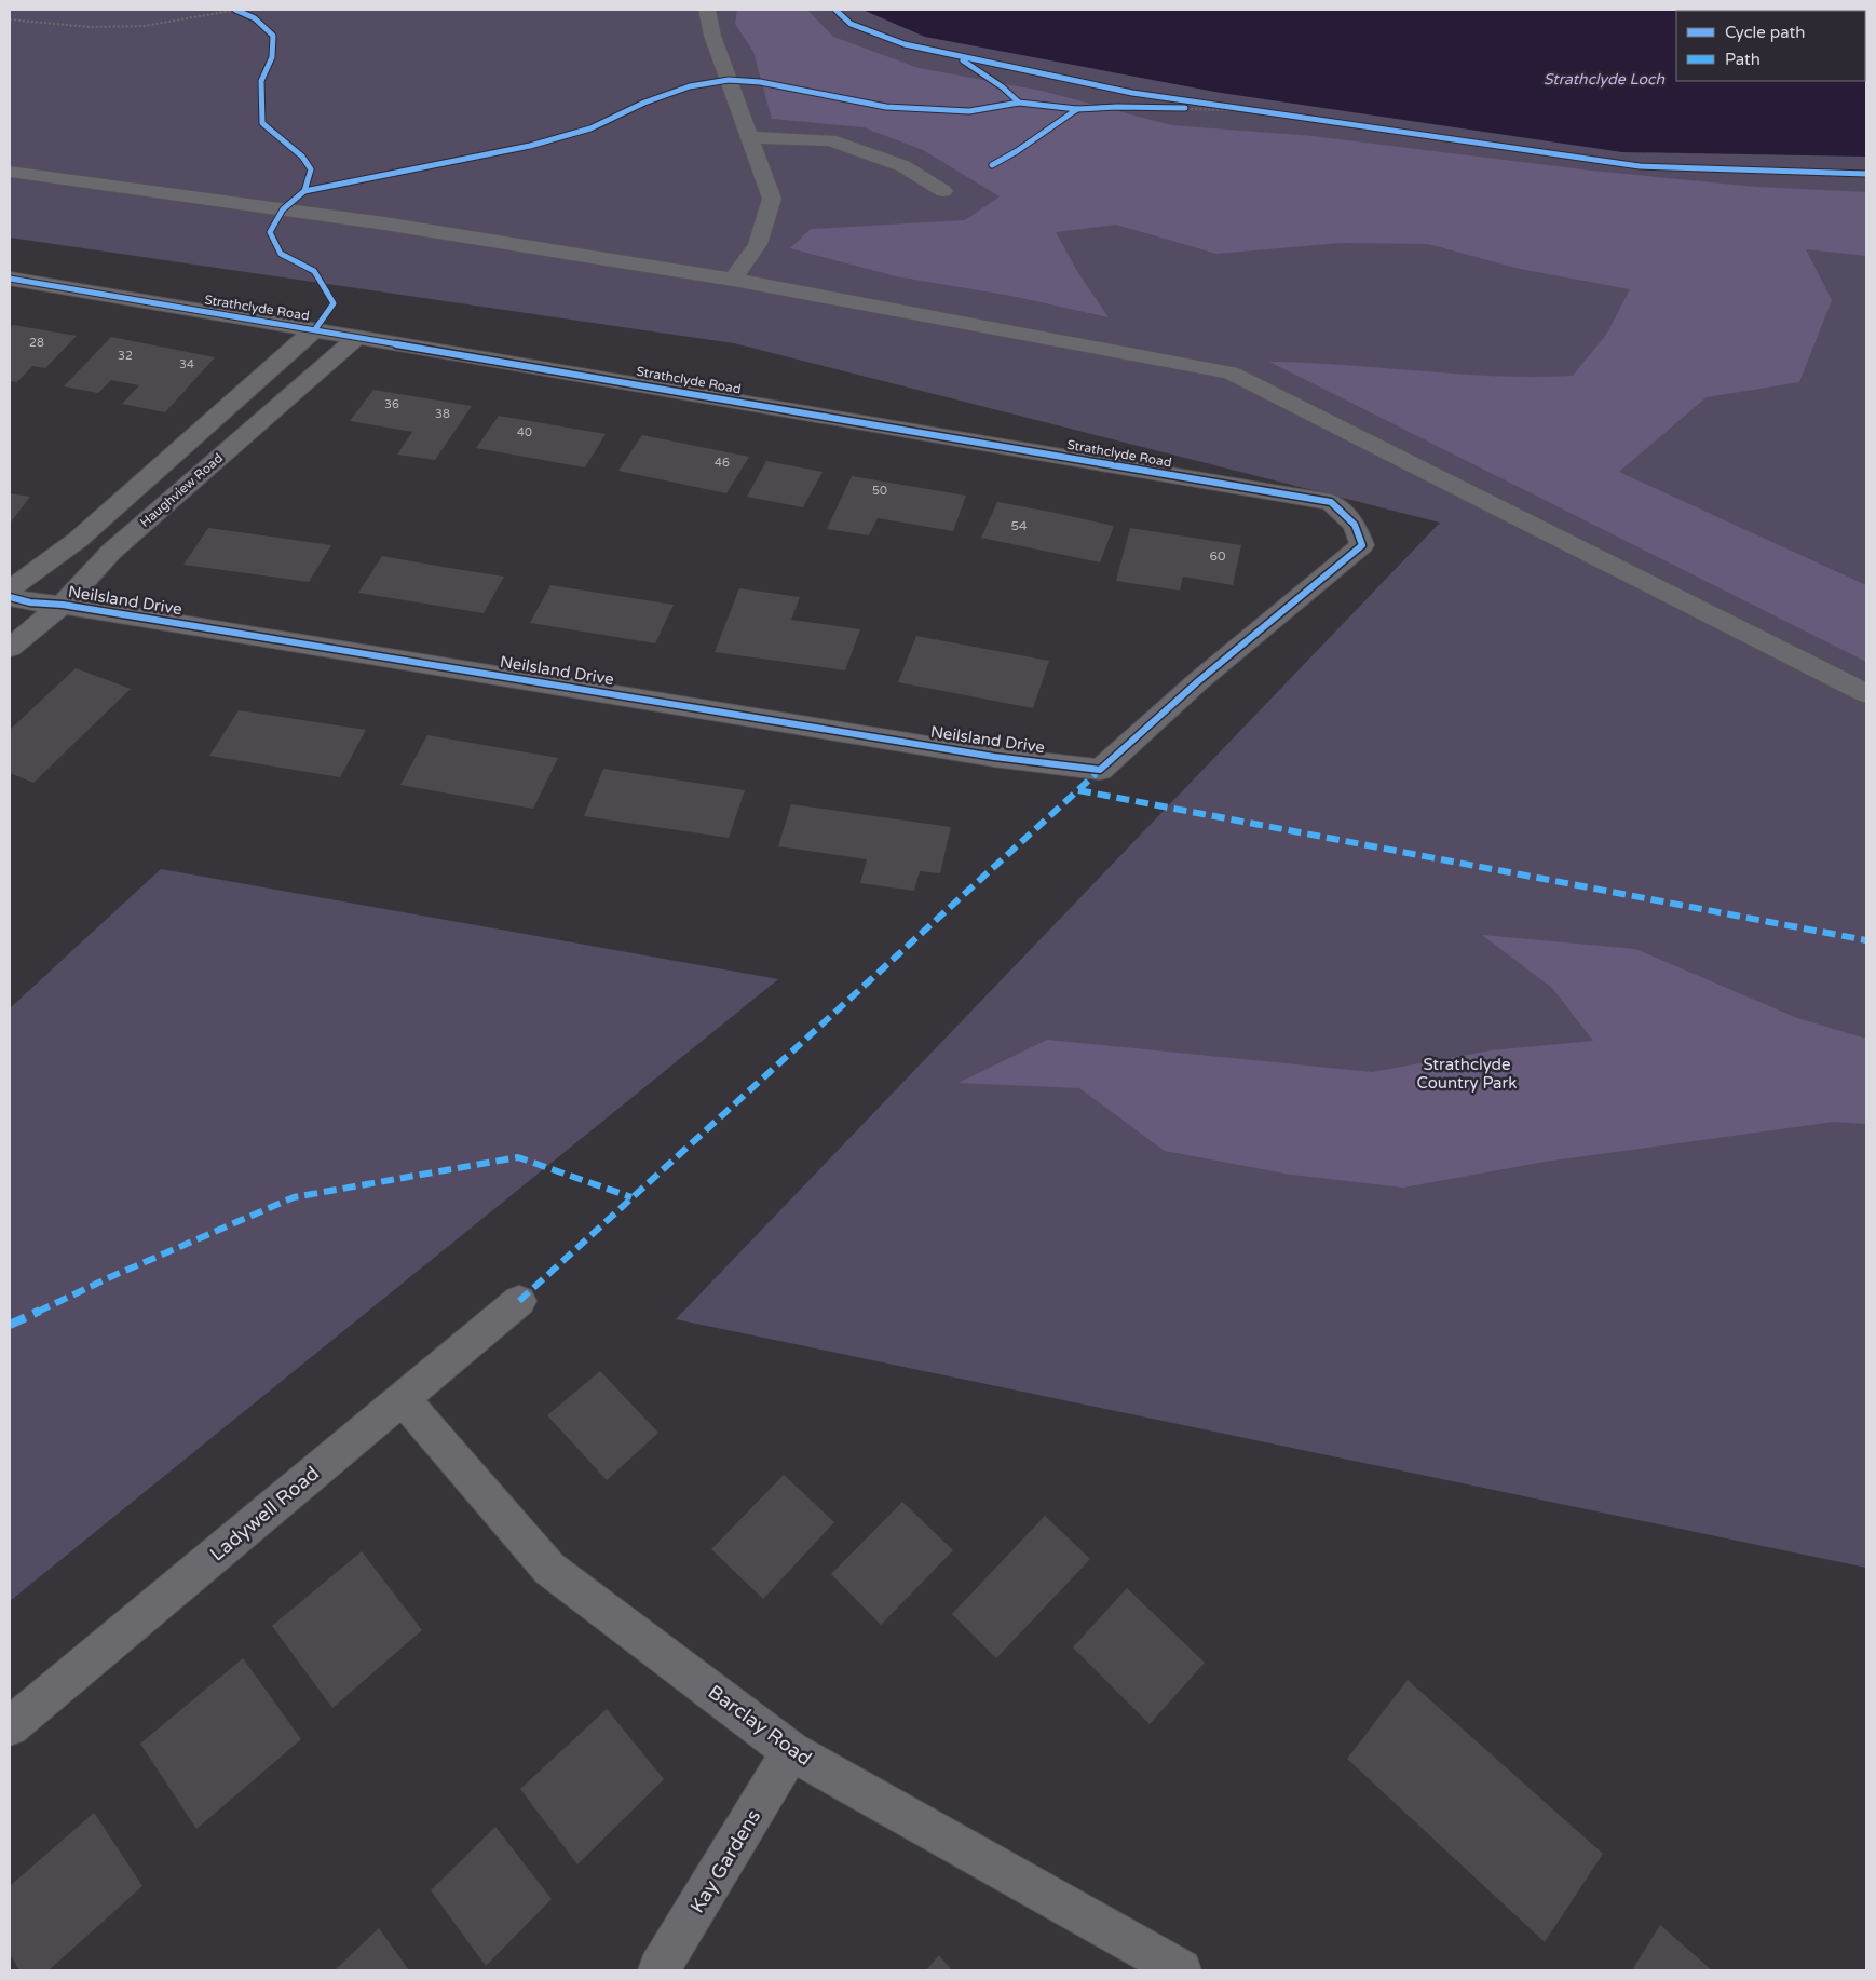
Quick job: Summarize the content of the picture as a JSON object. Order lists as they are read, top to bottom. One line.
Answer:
{"streets":{"street":["Strathclyde Road","Haughview Road","Neilsland Drive","Ladywell Road","Barclay Road","Kay Gardens"]},"crossings":[["Strathclyde Road","Haughview Road"],["Strathclyde Road","Neilsland Drive"],["Haughview Road","Neilsland Drive"],["Ladywell Road","Barclay Road"],["Barclay Road","Kay Gardens"]],"water":["Strathclyde Loch"],"parks":["Strathclyde Country Park"],"house_numbers":["28","32","34","36","38","40","46","50","54","60"],"legend":["Cycle path","Path"]}
